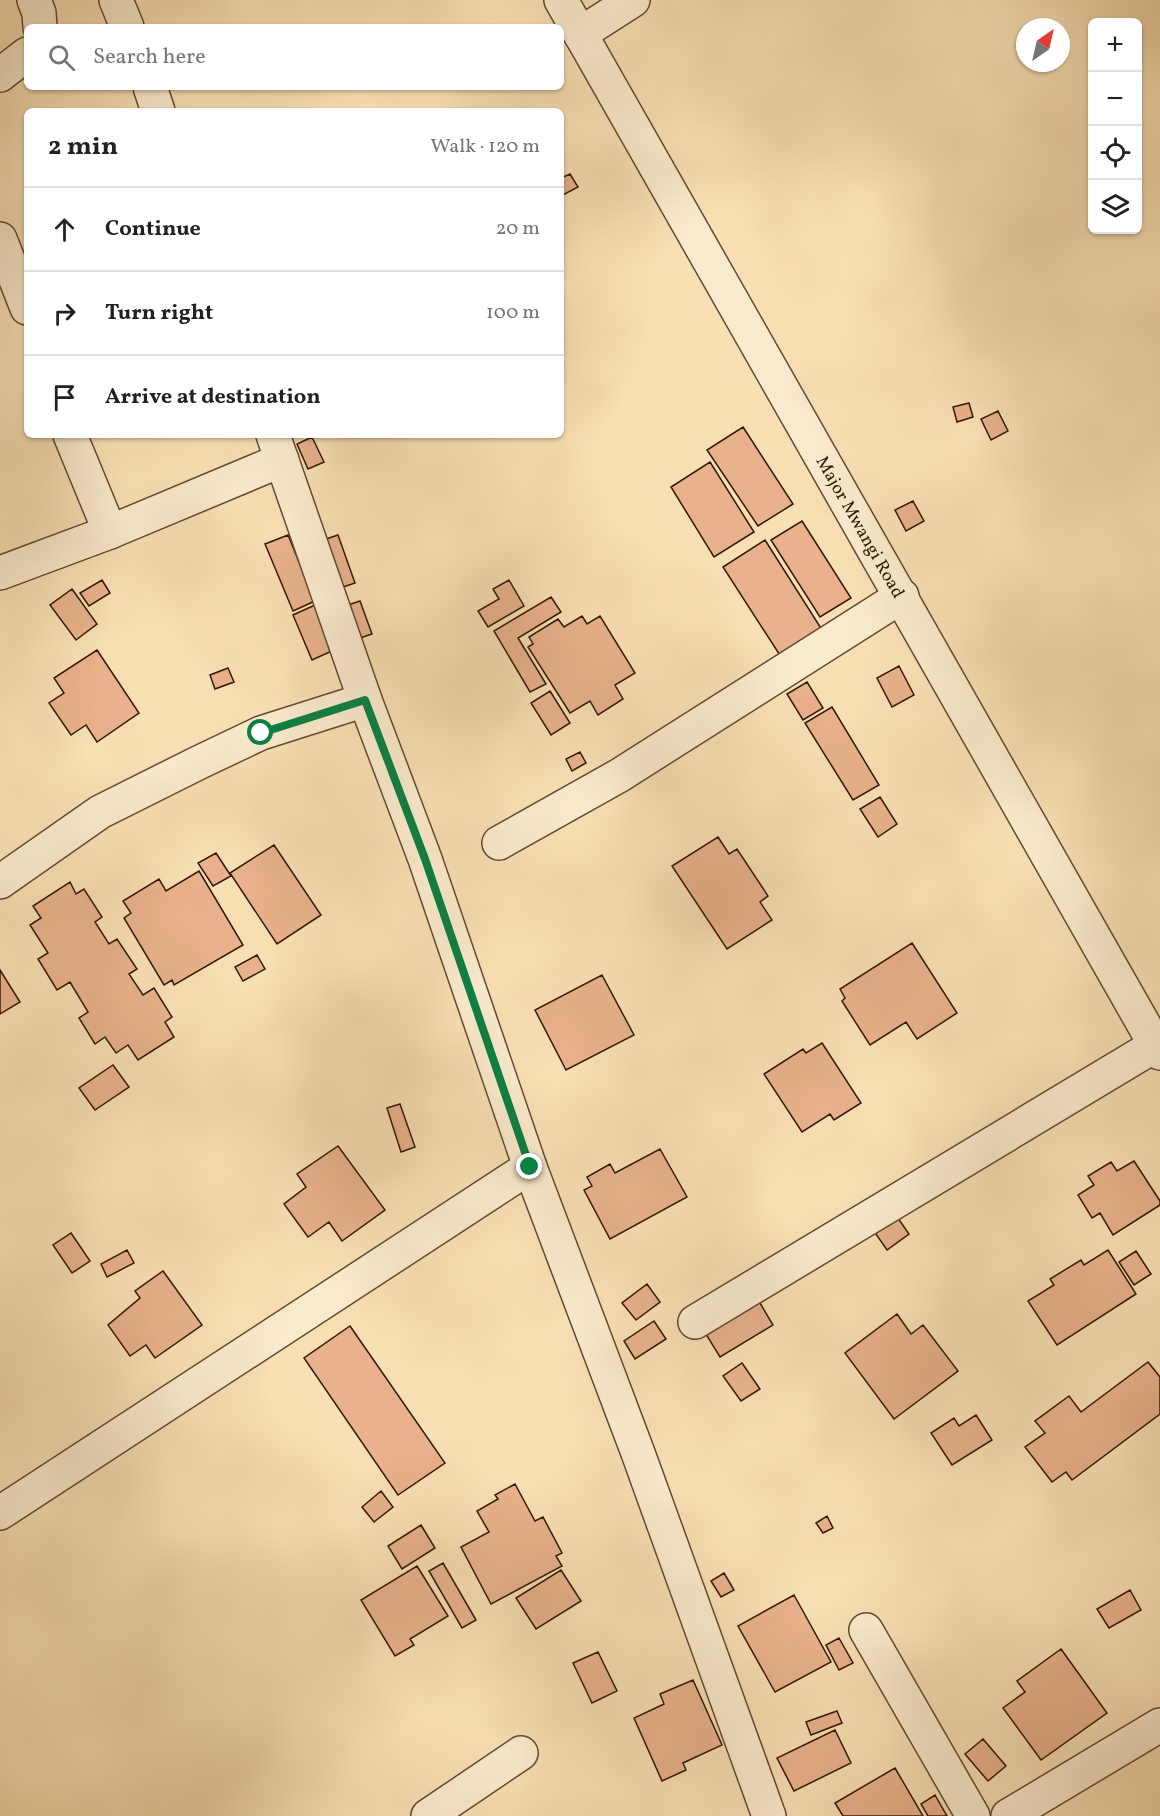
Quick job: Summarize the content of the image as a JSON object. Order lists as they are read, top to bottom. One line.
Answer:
{"streets":{"street":["Major Mwangi Road"]},"north":"top right","page":{"map_buttons":["+","−"],"search":"Search here","heading":["2 min","Walk · 120 m"],"list":[["Continue","20 m"],["Turn right","100 m"],"Arrive at destination"]}}
